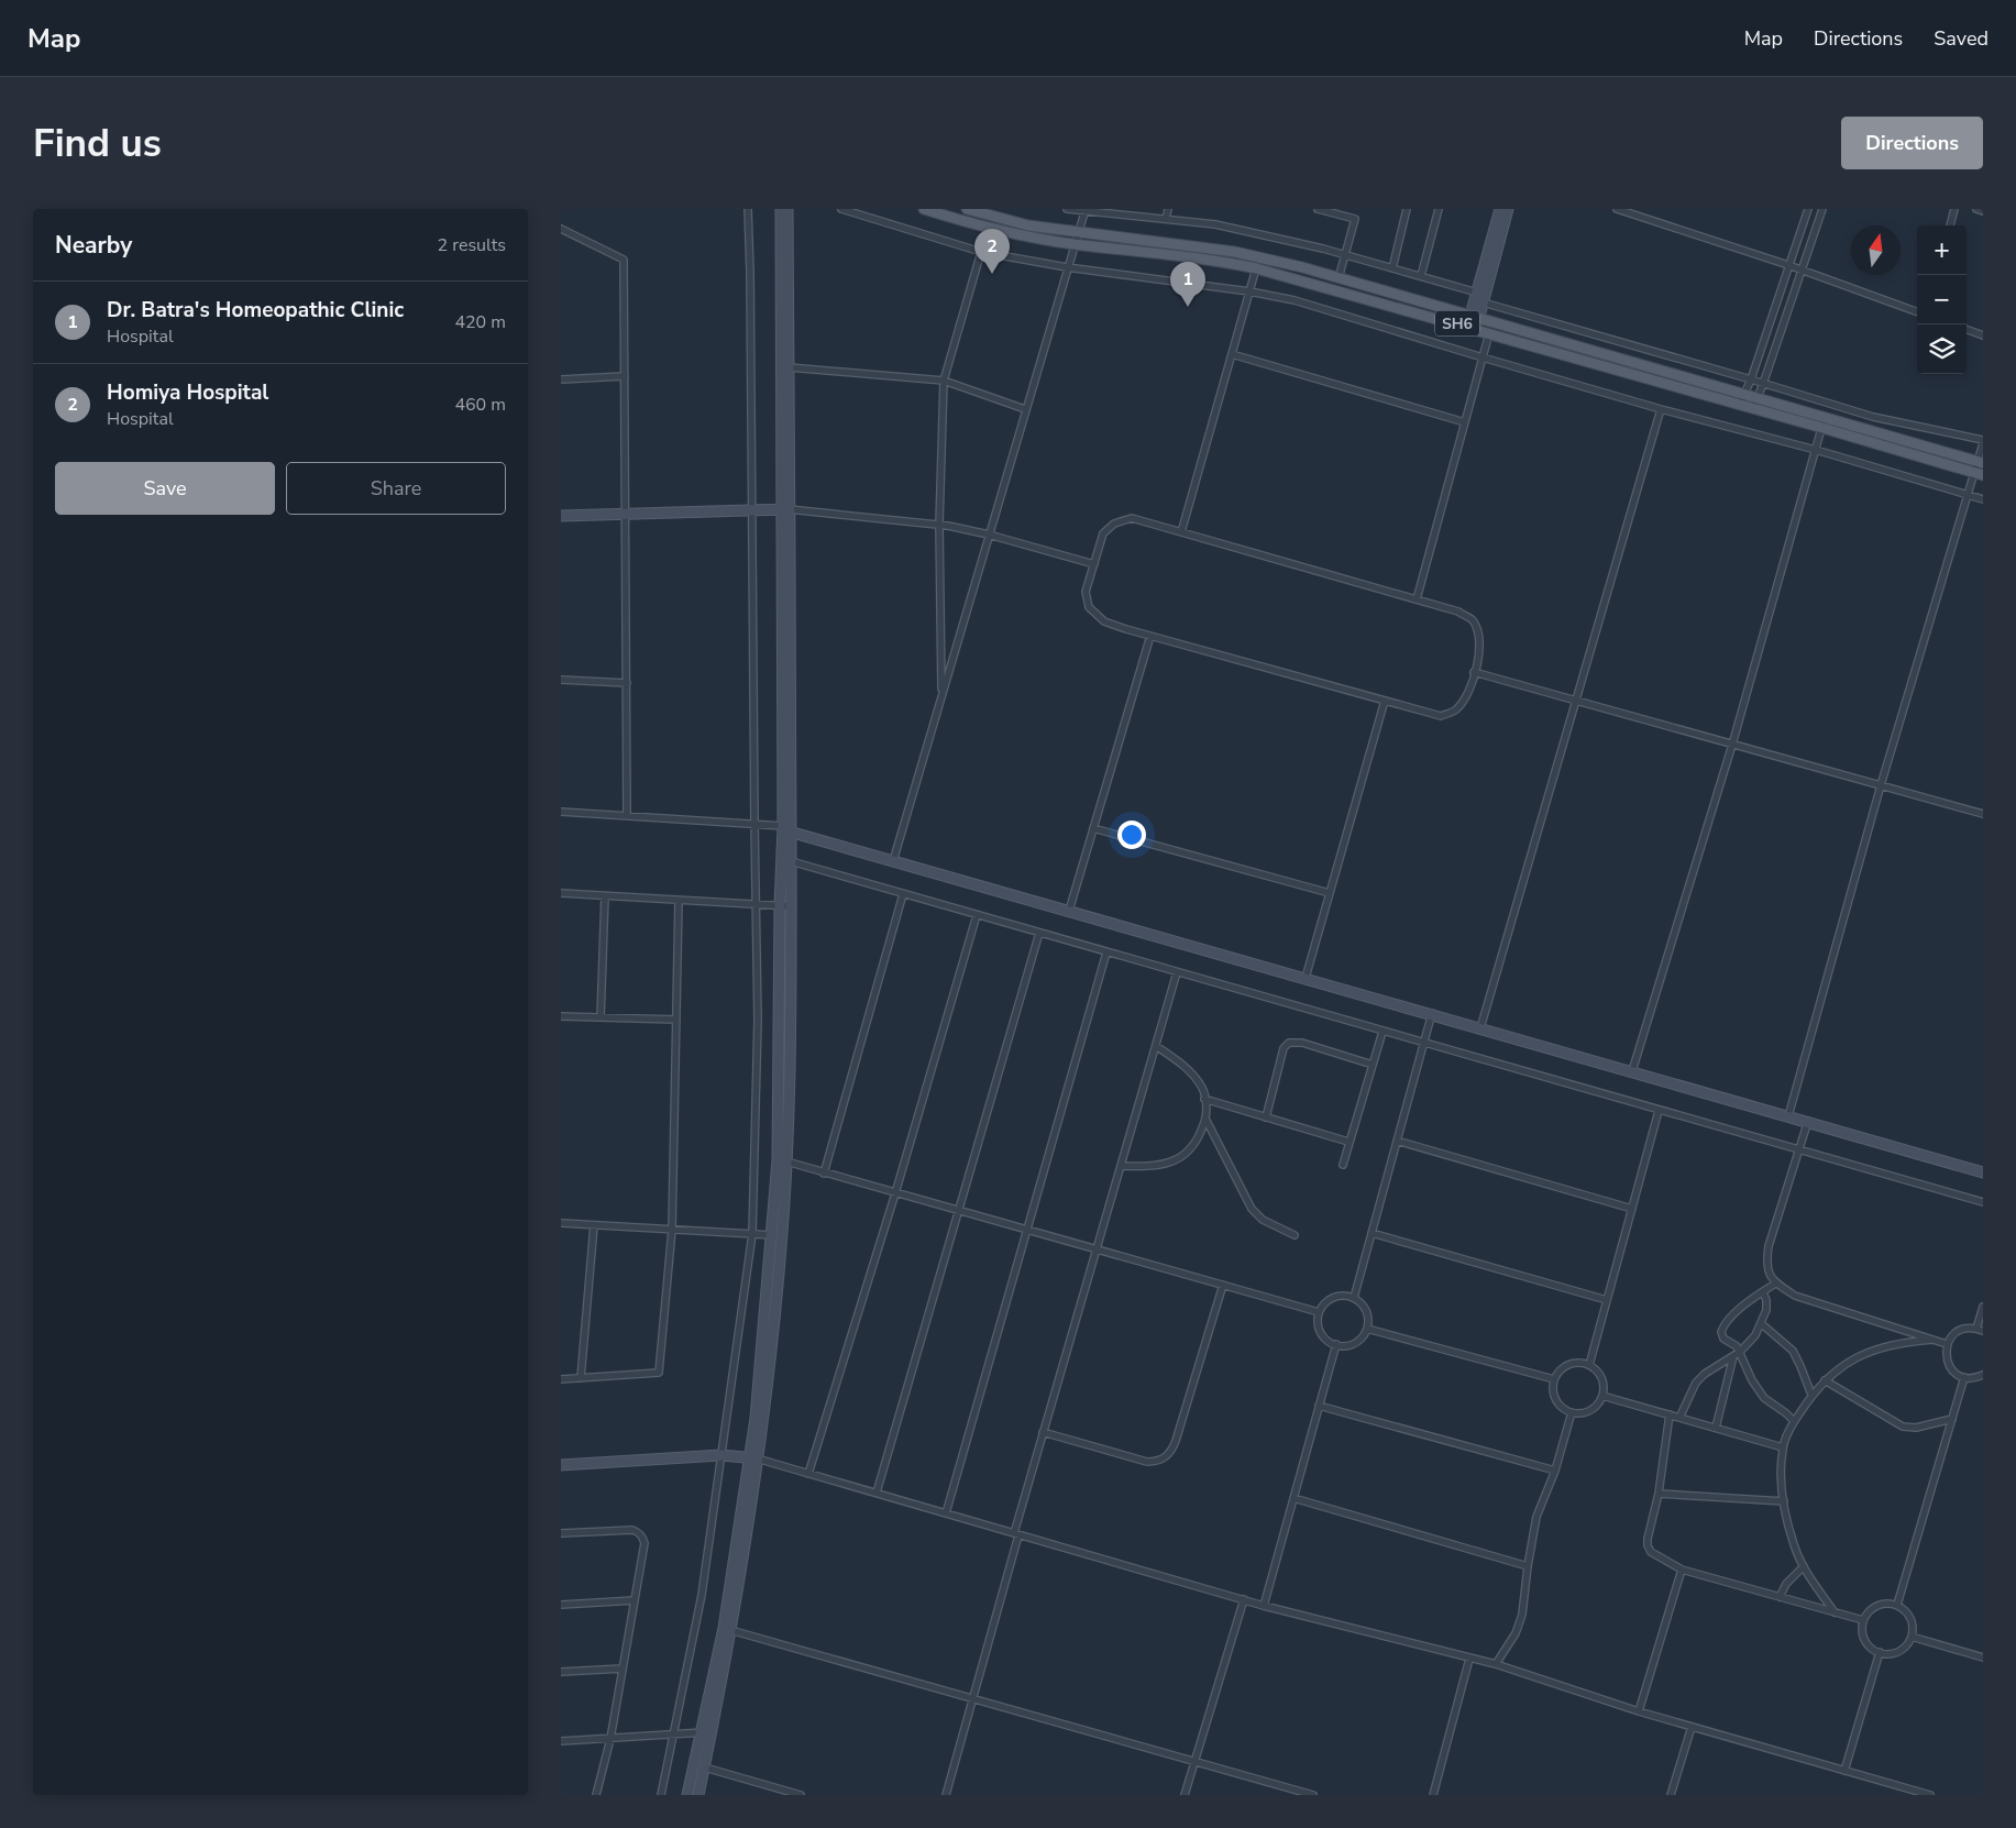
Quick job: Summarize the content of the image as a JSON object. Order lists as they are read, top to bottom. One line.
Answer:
{"streets":{"main road":["SH6"]},"north":"top","page":{"header":"Map","nav":["Map","Directions","Saved"],"buttons":["Directions",["Save","Share"]],"title":"Find us","heading":["Nearby","2 results"],"map_buttons":["+","−"],"pins":["2","1"],"list":[{"mark":"1","name":"Dr. Batra's Homeopathic Clinic","note":"Hospital","value":"420 m"},{"mark":"2","name":"Homiya Hospital","note":"Hospital","value":"460 m"}]}}
